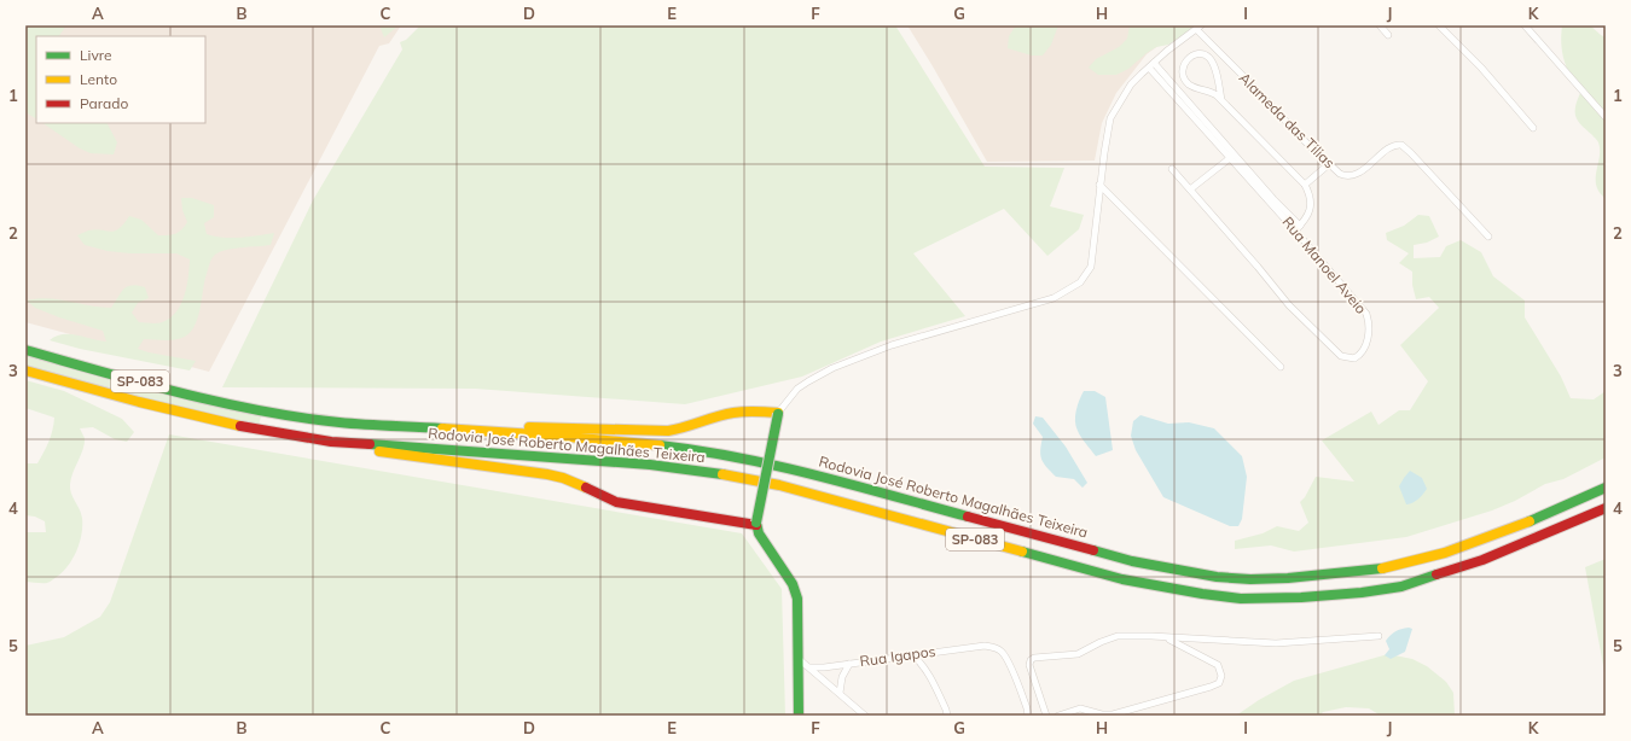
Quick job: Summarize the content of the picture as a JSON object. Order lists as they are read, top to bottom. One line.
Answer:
{"streets":{"main road":["SP-083","Rodovia José Roberto Magalhães Teixeira"],"street":["Alameda das Tilias","Rua Manoel Aveio","Rua Igapos"]},"legend":["Livre","Lento","Parado"],"grid":{"columns":["A","B","C","D","E","F","G","H","I","J","K"],"rows":["1","2","3","4","5"]}}
